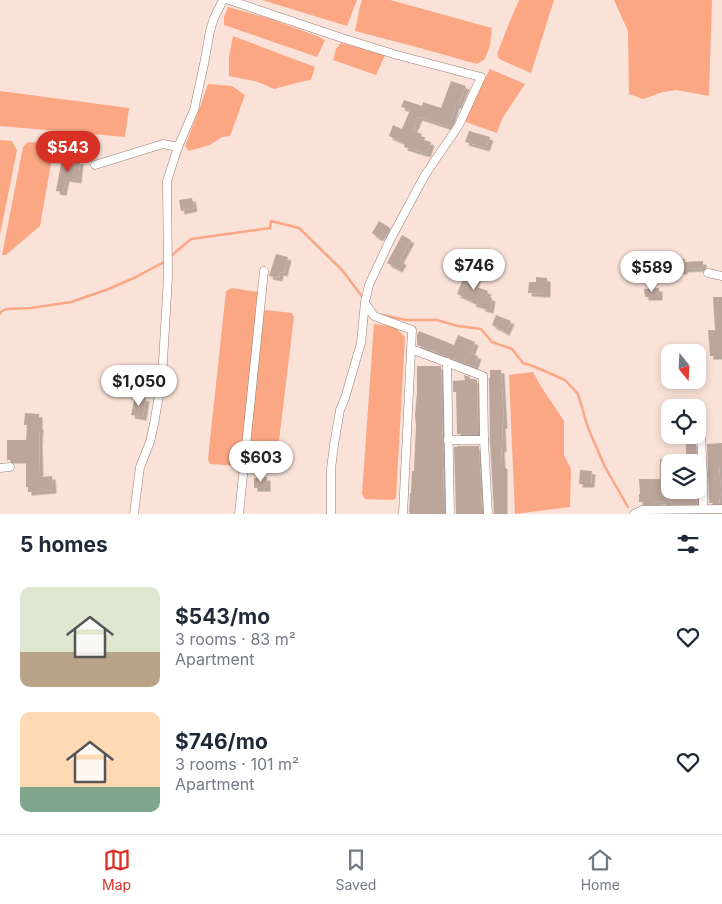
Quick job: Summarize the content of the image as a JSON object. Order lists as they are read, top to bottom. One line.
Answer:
{"north":"bottom","page":{"price":["$543","$746","$589","$1,050","$603"],"heading":"5 homes","list":[{"name":"$543/mo","note":"3 rooms · 83 m² · Apartment"},{"name":"$746/mo","note":"3 rooms · 101 m² · Apartment"}],"tabs":["Map","Saved","Home"]}}
